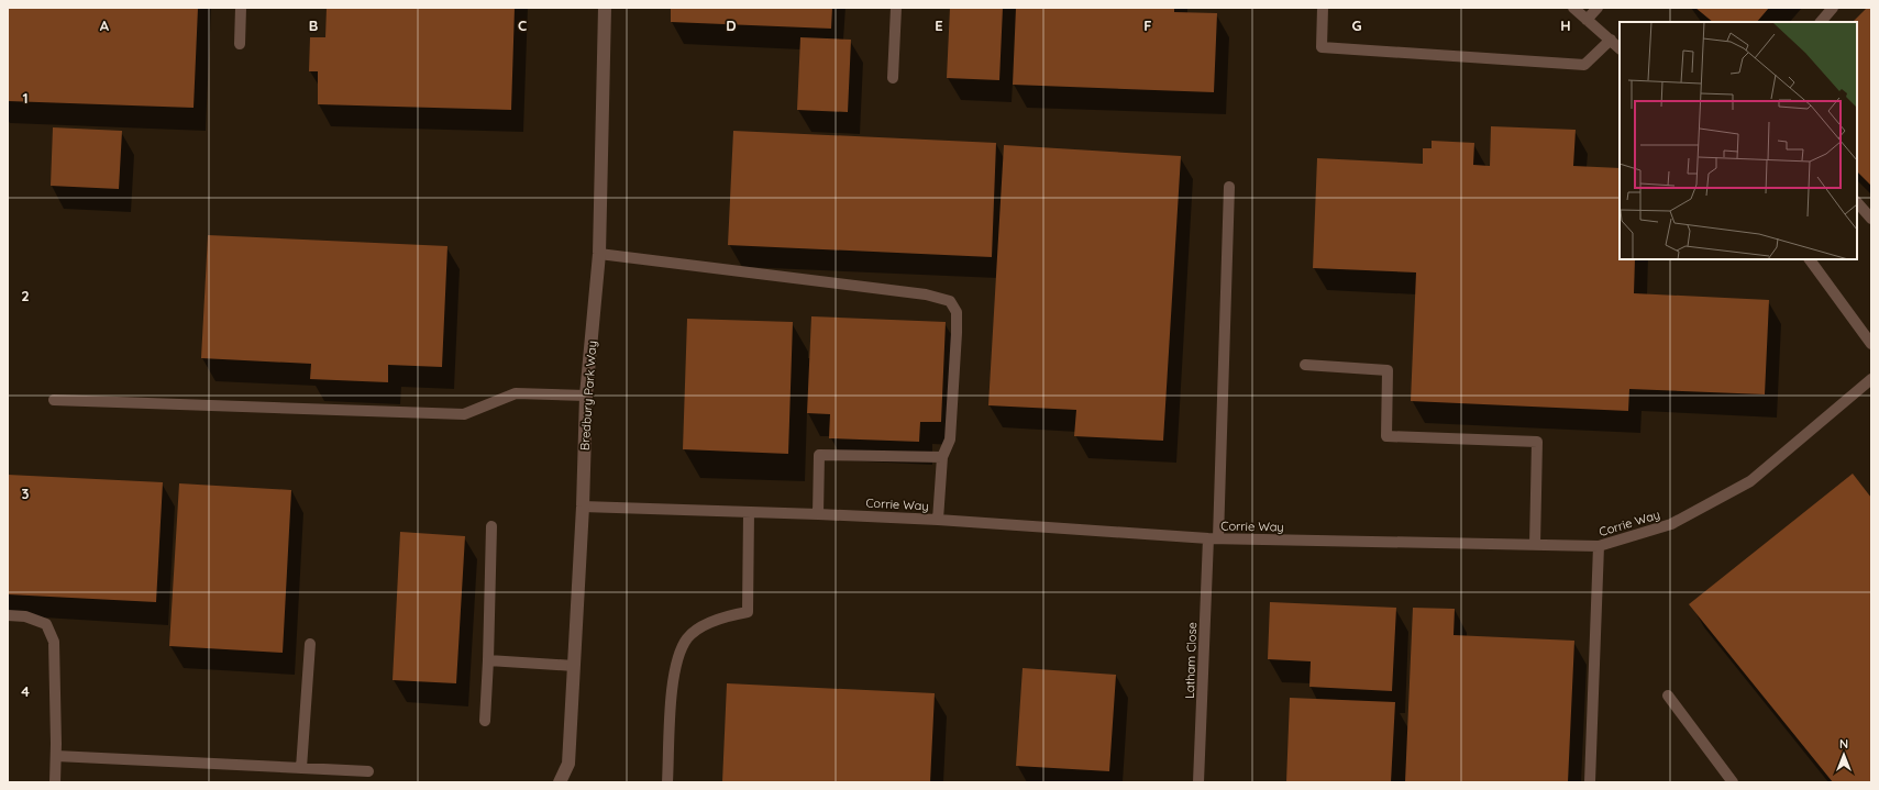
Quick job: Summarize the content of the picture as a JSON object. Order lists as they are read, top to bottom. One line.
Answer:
{"streets":{"street":["Bredbury Park Way"],"lane":["Corrie Way","Latham Close"]},"crossings":[["Bredbury Park Way","Corrie Way"],["Corrie Way","Latham Close"]],"north":"top","grid":{"columns":["A","B","C","D","E","F","G","H"],"rows":["1","2","3","4"]}}
